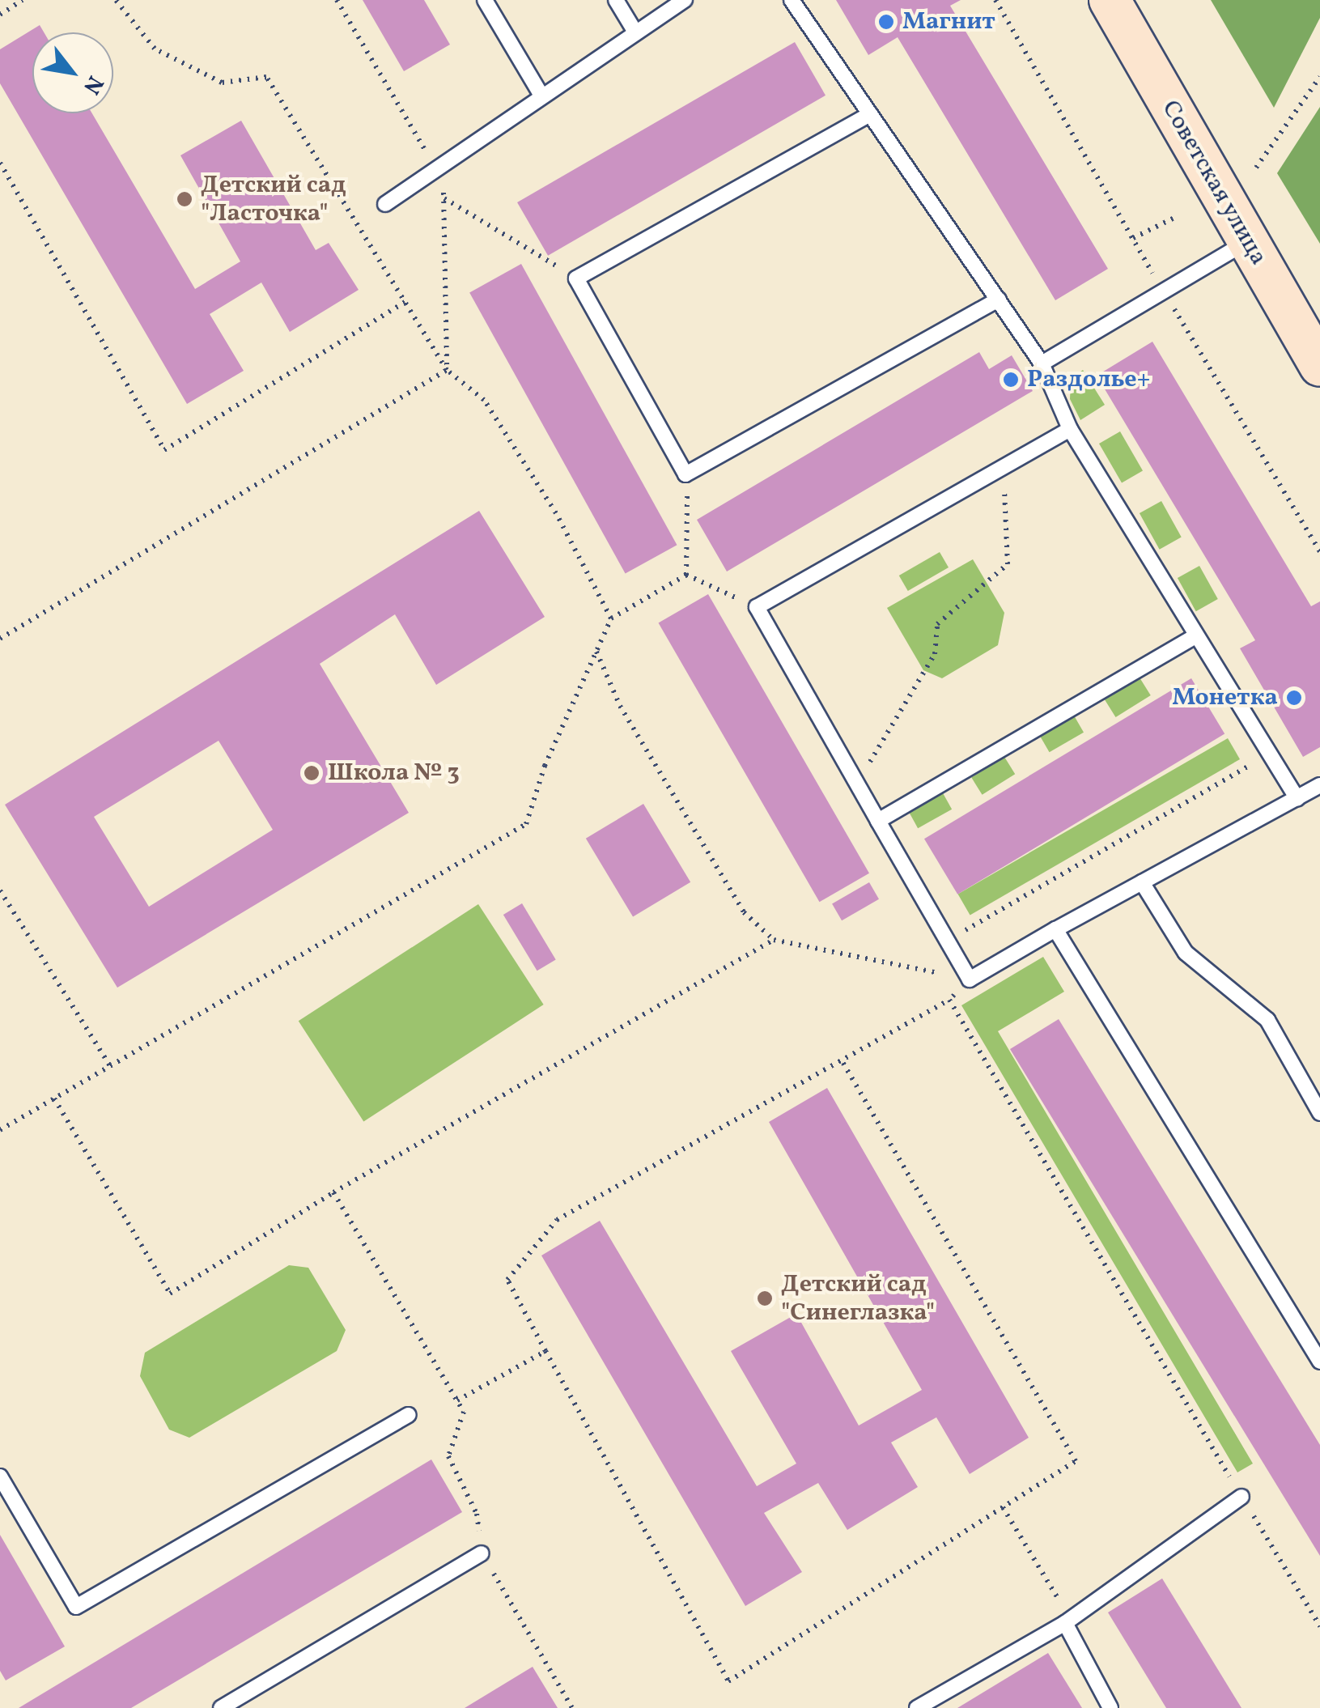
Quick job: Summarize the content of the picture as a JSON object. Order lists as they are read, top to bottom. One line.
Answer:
{"streets":{"main road":["Советская улица"]},"places":["Магнит","Детский сад \"Ласточка\"","Раздолье+","Монетка","Школа № 3","Детский сад \"Синеглазка\""],"north":"bottom right"}
